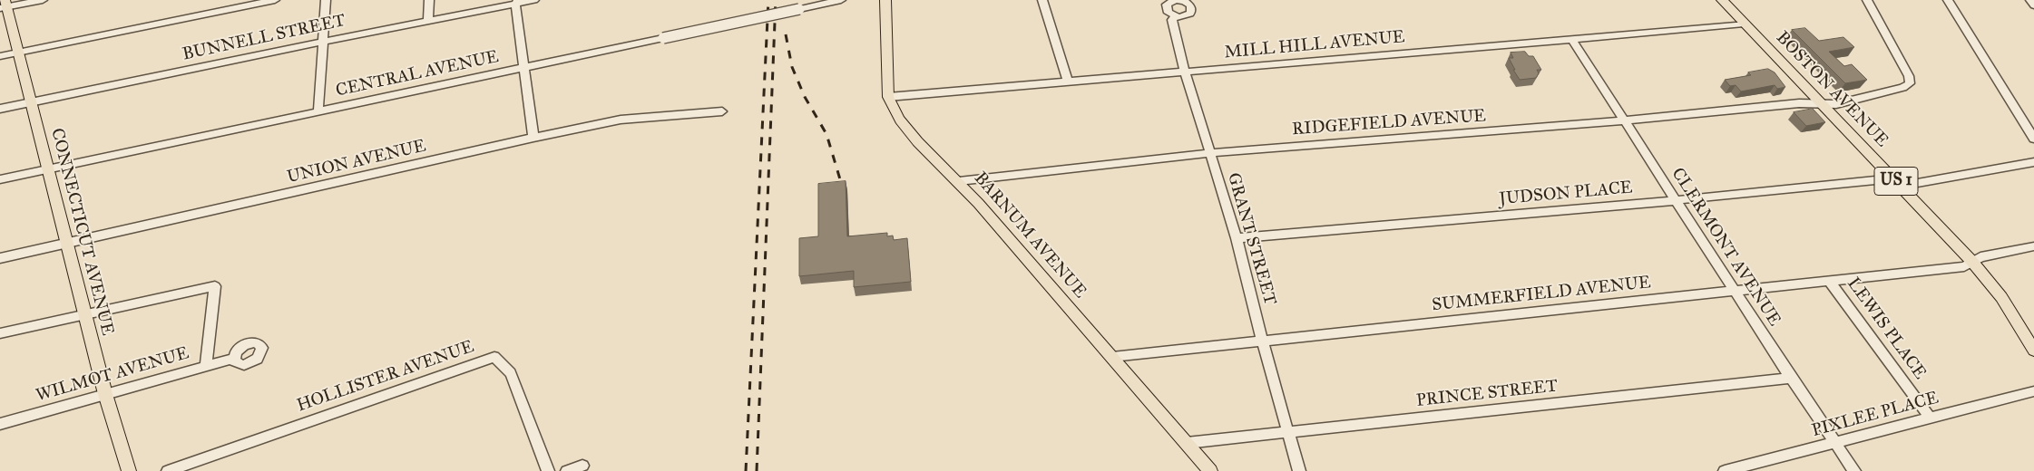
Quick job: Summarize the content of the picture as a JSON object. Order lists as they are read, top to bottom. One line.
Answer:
{"streets":{"main road":["BOSTON AVENUE","US 1","CONNECTICUT AVENUE","BARNUM AVENUE"],"street":["BUNNELL STREET","MILL HILL AVENUE","CENTRAL AVENUE","RIDGEFIELD AVENUE","UNION AVENUE","JUDSON PLACE","GRANT STREET","CLERMONT AVENUE","SUMMERFIELD AVENUE","LEWIS PLACE","WILMOT AVENUE","HOLLISTER AVENUE","PRINCE STREET","PIXLEE PLACE"]},"crossings":[["BUNNELL STREET","CONNECTICUT AVENUE"],["MILL HILL AVENUE","BOSTON AVENUE"],["MILL HILL AVENUE","BARNUM AVENUE"],["MILL HILL AVENUE","GRANT STREET"],["MILL HILL AVENUE","CLERMONT AVENUE"],["CENTRAL AVENUE","CONNECTICUT AVENUE"],["BOSTON AVENUE","RIDGEFIELD AVENUE"],["BOSTON AVENUE","JUDSON PLACE"],["BOSTON AVENUE","SUMMERFIELD AVENUE"],["RIDGEFIELD AVENUE","BARNUM AVENUE"],["RIDGEFIELD AVENUE","GRANT STREET"],["RIDGEFIELD AVENUE","CLERMONT AVENUE"],["UNION AVENUE","CONNECTICUT AVENUE"],["JUDSON PLACE","GRANT STREET"],["JUDSON PLACE","CLERMONT AVENUE"],["CONNECTICUT AVENUE","WILMOT AVENUE"],["BARNUM AVENUE","SUMMERFIELD AVENUE"],["BARNUM AVENUE","PRINCE STREET"],["GRANT STREET","SUMMERFIELD AVENUE"],["GRANT STREET","PRINCE STREET"],["CLERMONT AVENUE","SUMMERFIELD AVENUE"],["CLERMONT AVENUE","PRINCE STREET"],["CLERMONT AVENUE","PIXLEE PLACE"],["SUMMERFIELD AVENUE","LEWIS PLACE"],["LEWIS PLACE","PIXLEE PLACE"]]}
